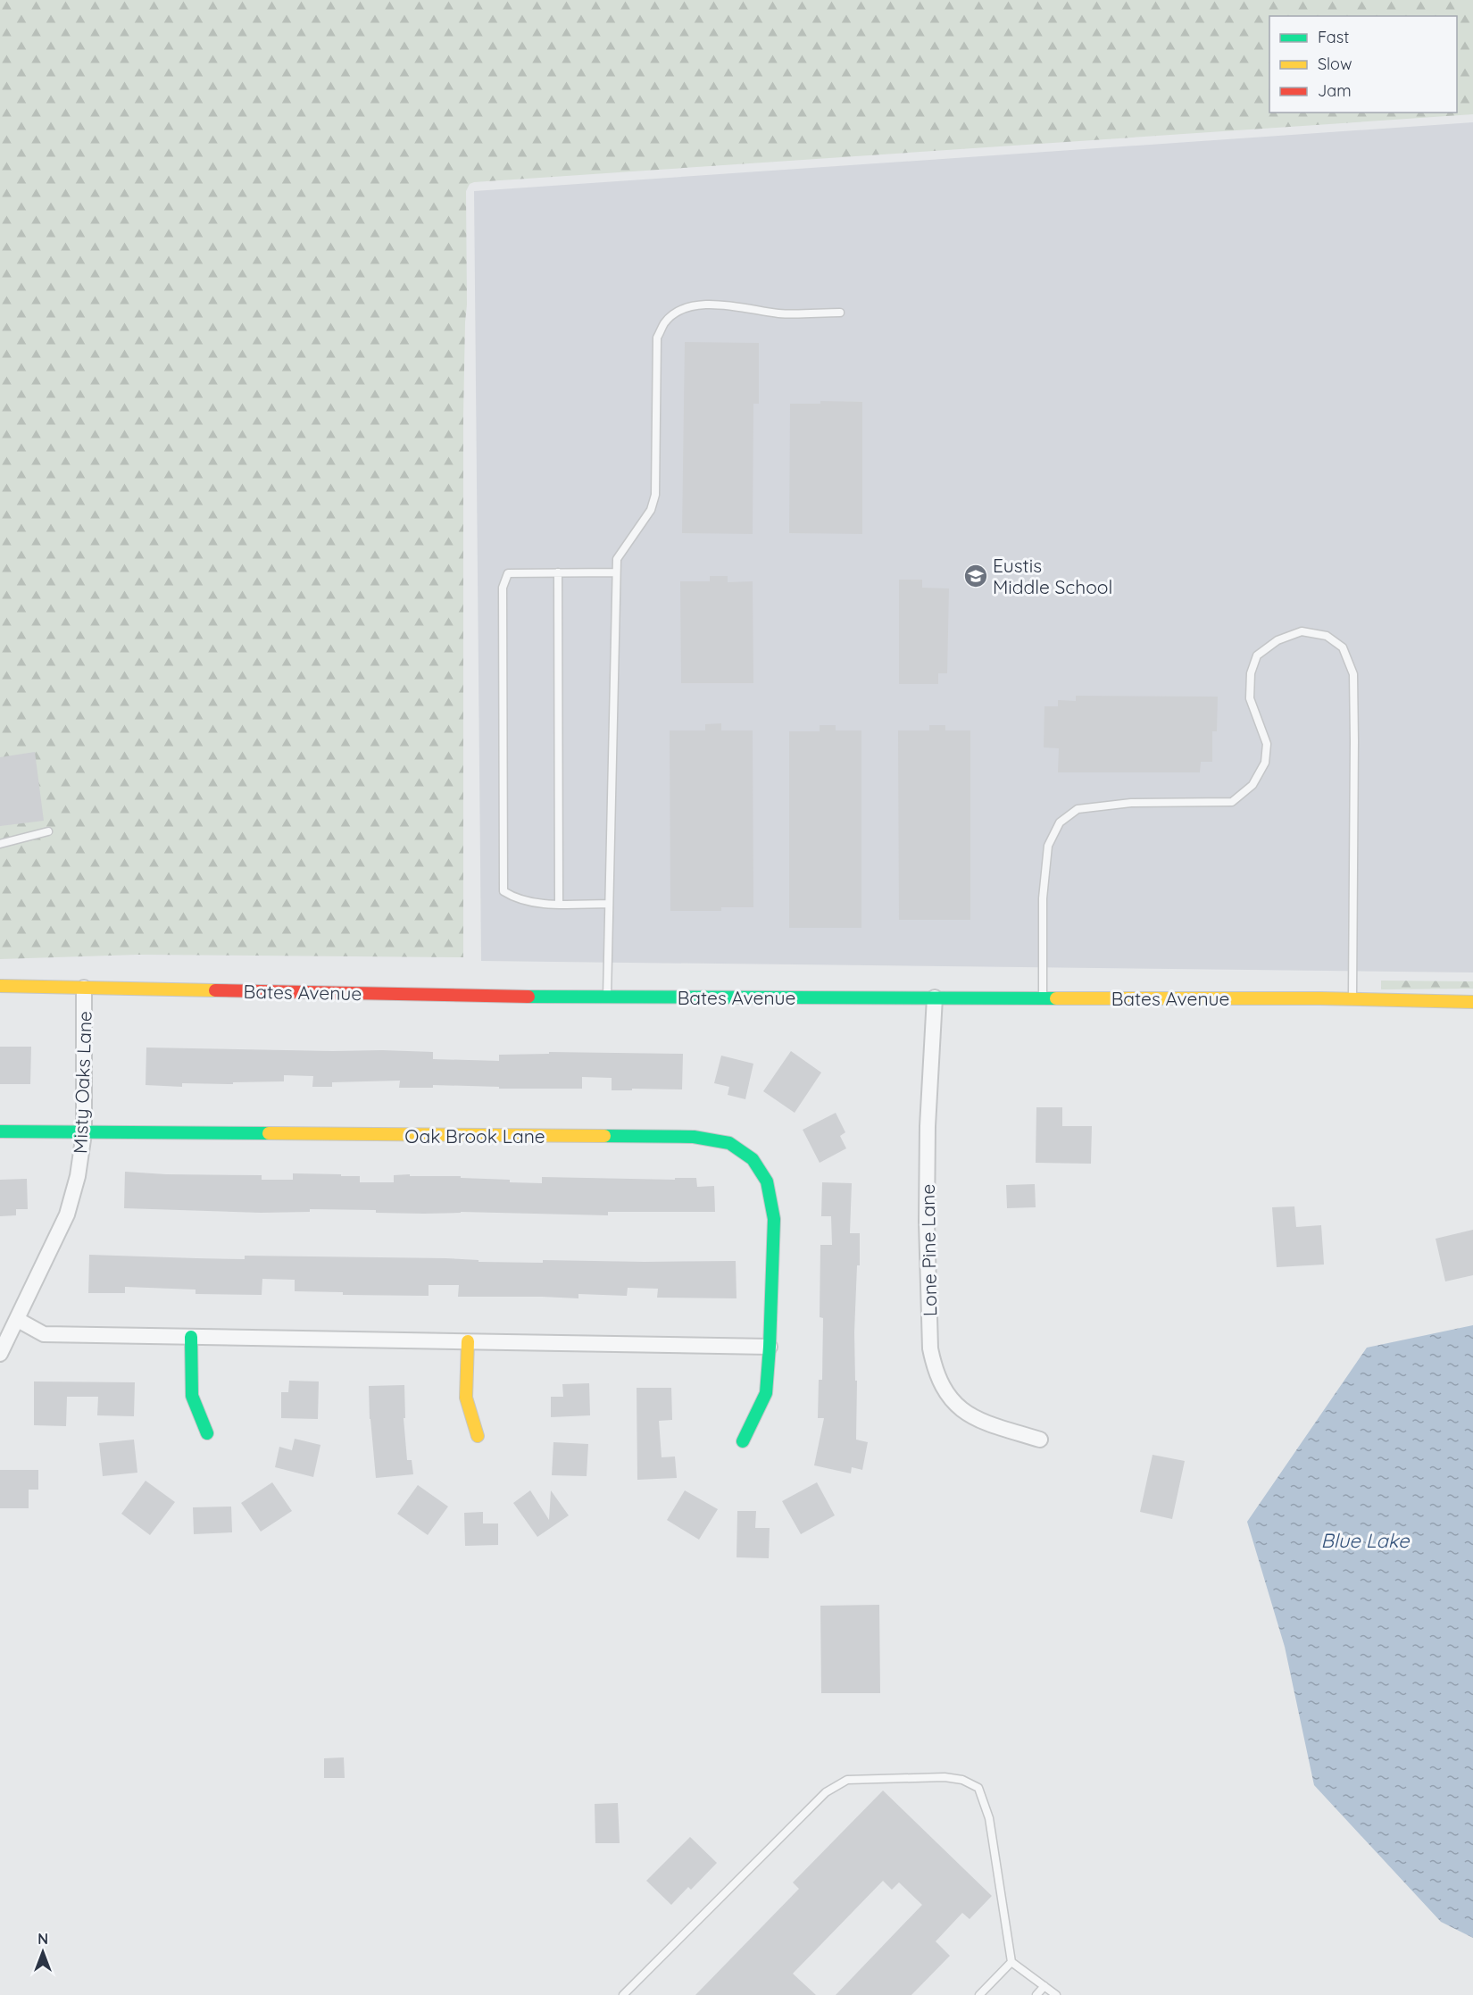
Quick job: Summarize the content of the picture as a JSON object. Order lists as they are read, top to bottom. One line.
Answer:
{"streets":{"street":["Bates Avenue","Misty Oaks Lane","Oak Brook Lane","Lone Pine Lane"]},"crossings":[["Bates Avenue","Misty Oaks Lane"],["Bates Avenue","Lone Pine Lane"],["Misty Oaks Lane","Oak Brook Lane"]],"water":["Blue Lake"],"places":{"school or university":["Eustis Middle School"]},"legend":["Fast","Slow","Jam"],"north":"top"}
